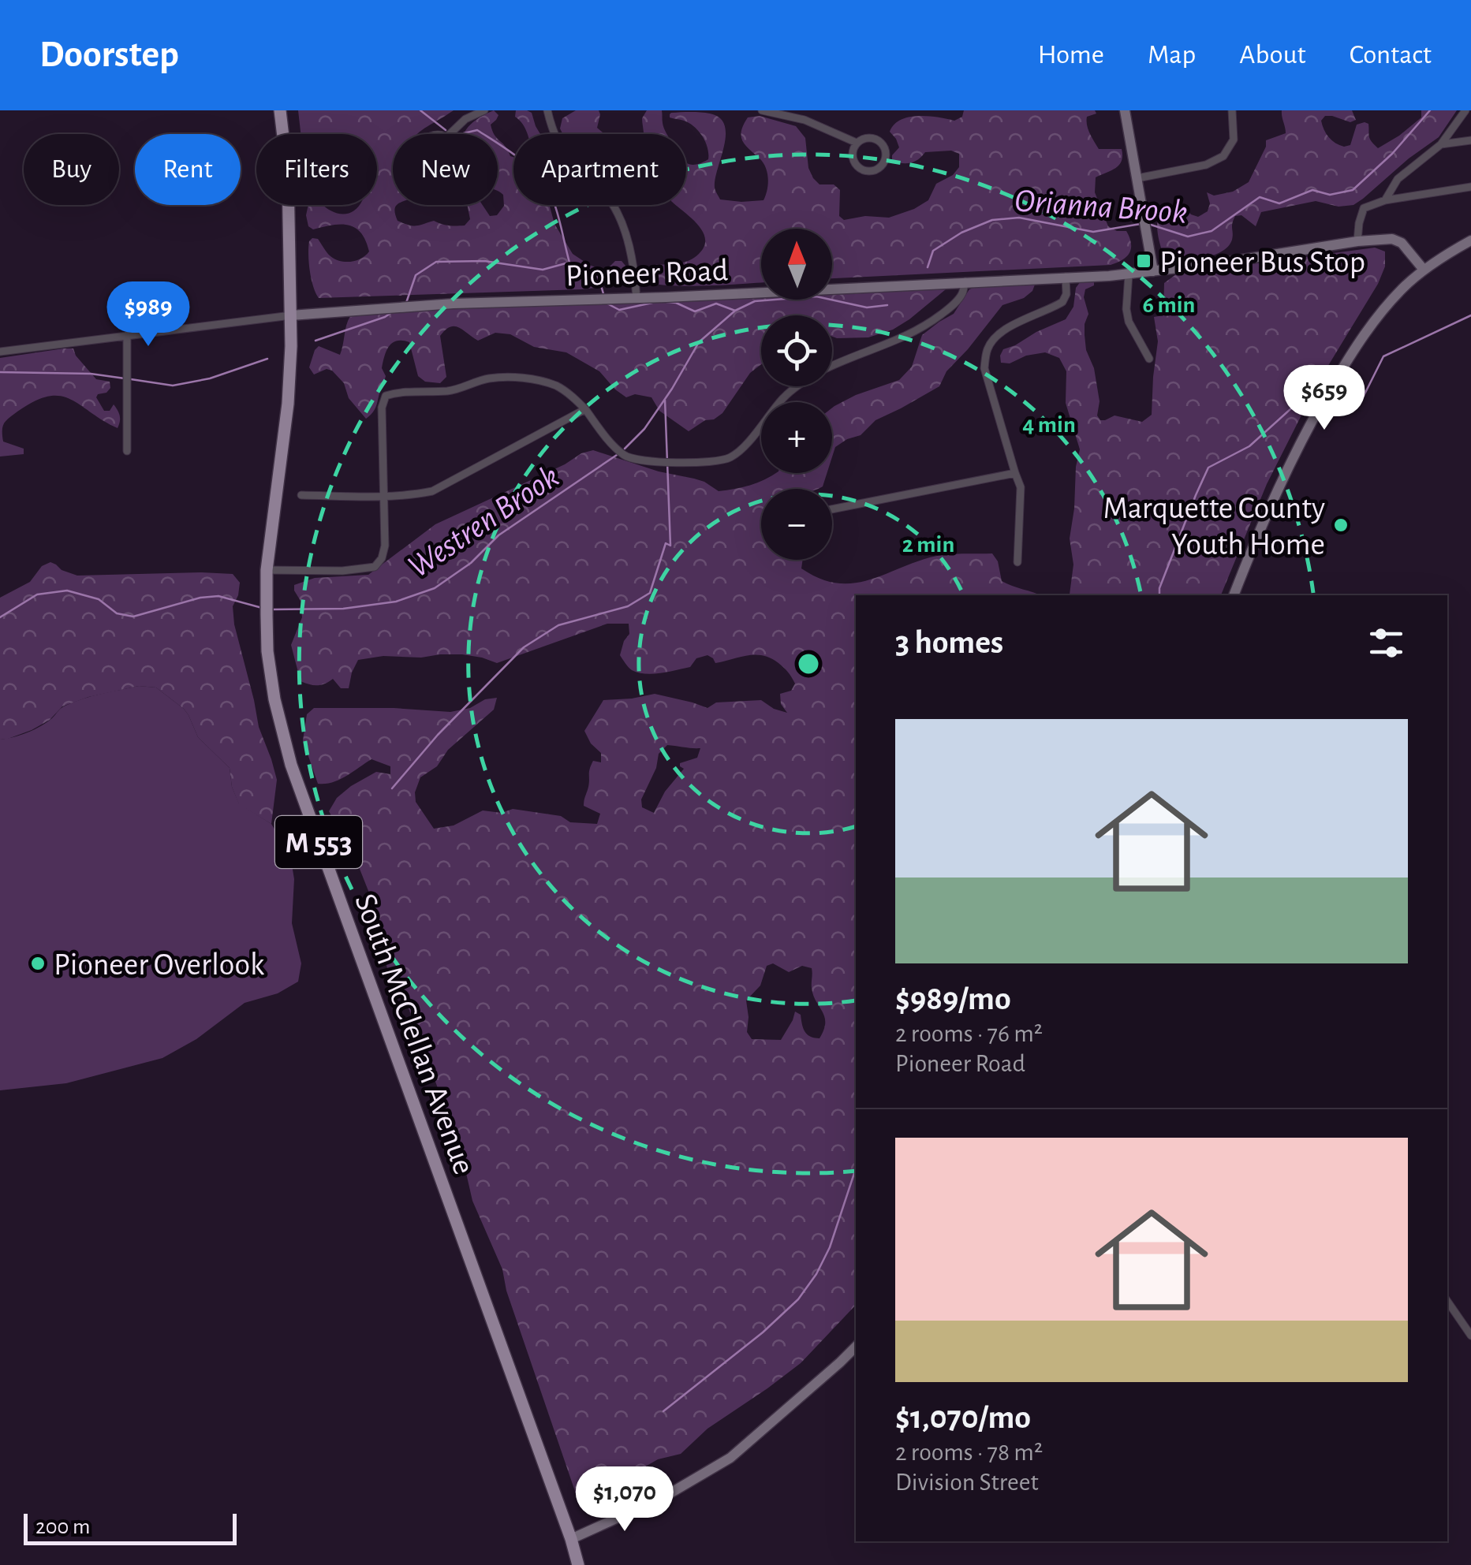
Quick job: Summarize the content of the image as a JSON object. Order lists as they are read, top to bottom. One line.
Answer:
{"streets":{"main road":["M 553","South McClellan Avenue"],"street":["Pioneer Road"]},"crossings":[["Pioneer Road","South McClellan Avenue"],["M 553","South McClellan Avenue"]],"water":["Orianna Brook","Westren Brook"],"places":{"transit":["Pioneer Bus Stop"],"other":["Marquette County Youth Home","Pioneer Overlook"]},"scale_bar":"200 m","north":"top","page":{"header":"Doorstep","nav":["Home","Map","About","Contact"],"chip":["Buy","Rent","Filters","New","Apartment"],"map_buttons":["+","−"],"price":["$989","$659","$1,070"],"heading":"3 homes","list":[{"name":"$989/mo","note":"2 rooms · 76 m² · Pioneer Road"},{"name":"$1,070/mo","note":"2 rooms · 78 m² · Division Street"}],"scale":"200 m"},"rings":["6 min","4 min","2 min"]}
